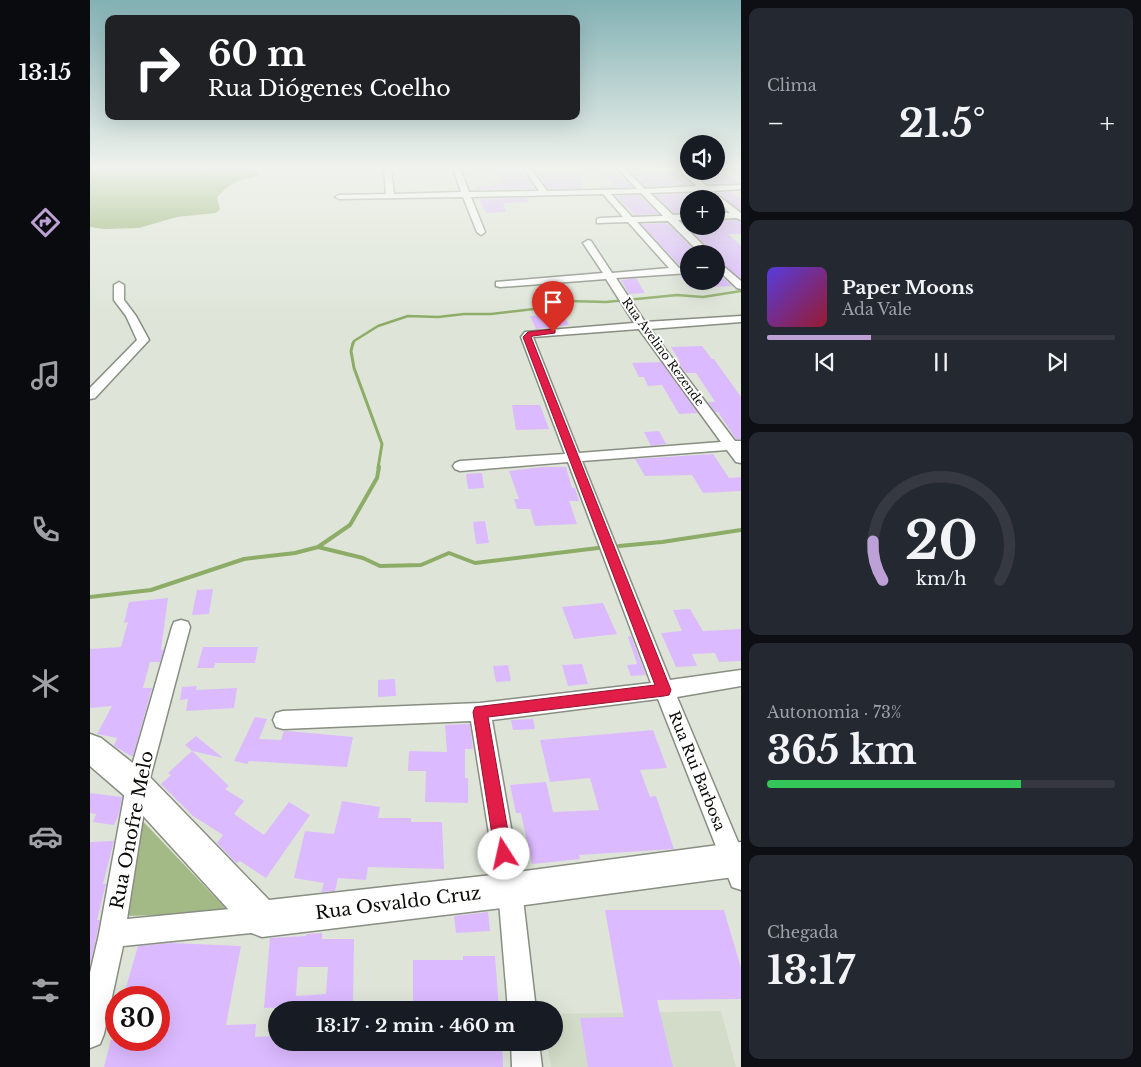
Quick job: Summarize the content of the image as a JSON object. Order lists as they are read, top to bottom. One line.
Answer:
{"streets":{"main road":["Rua Osvaldo Cruz"],"street":["Rua Avelino Rezende","Rua Rui Barbosa","Rua Onofre Melo"]},"crossings":[["Rua Avelino Rezende","Rua Rui Barbosa"],["Rua Rui Barbosa","Rua Osvaldo Cruz"],["Rua Onofre Melo","Rua Osvaldo Cruz"]],"page":{"tabs":"13:15","tile":["Clima",["Autonomia · 73%","365 km"],["Chegada","13:17"]],"turn":["60 m","Rua Diógenes Coelho"],"heat":["−","21.5°","+"],"map_buttons":["+","−"],"song":["Paper Moons","Ada Vale"],"limit":"30","trip":"13:17 · 2 min · 460 m","gauge":["20","km/h"]}}
